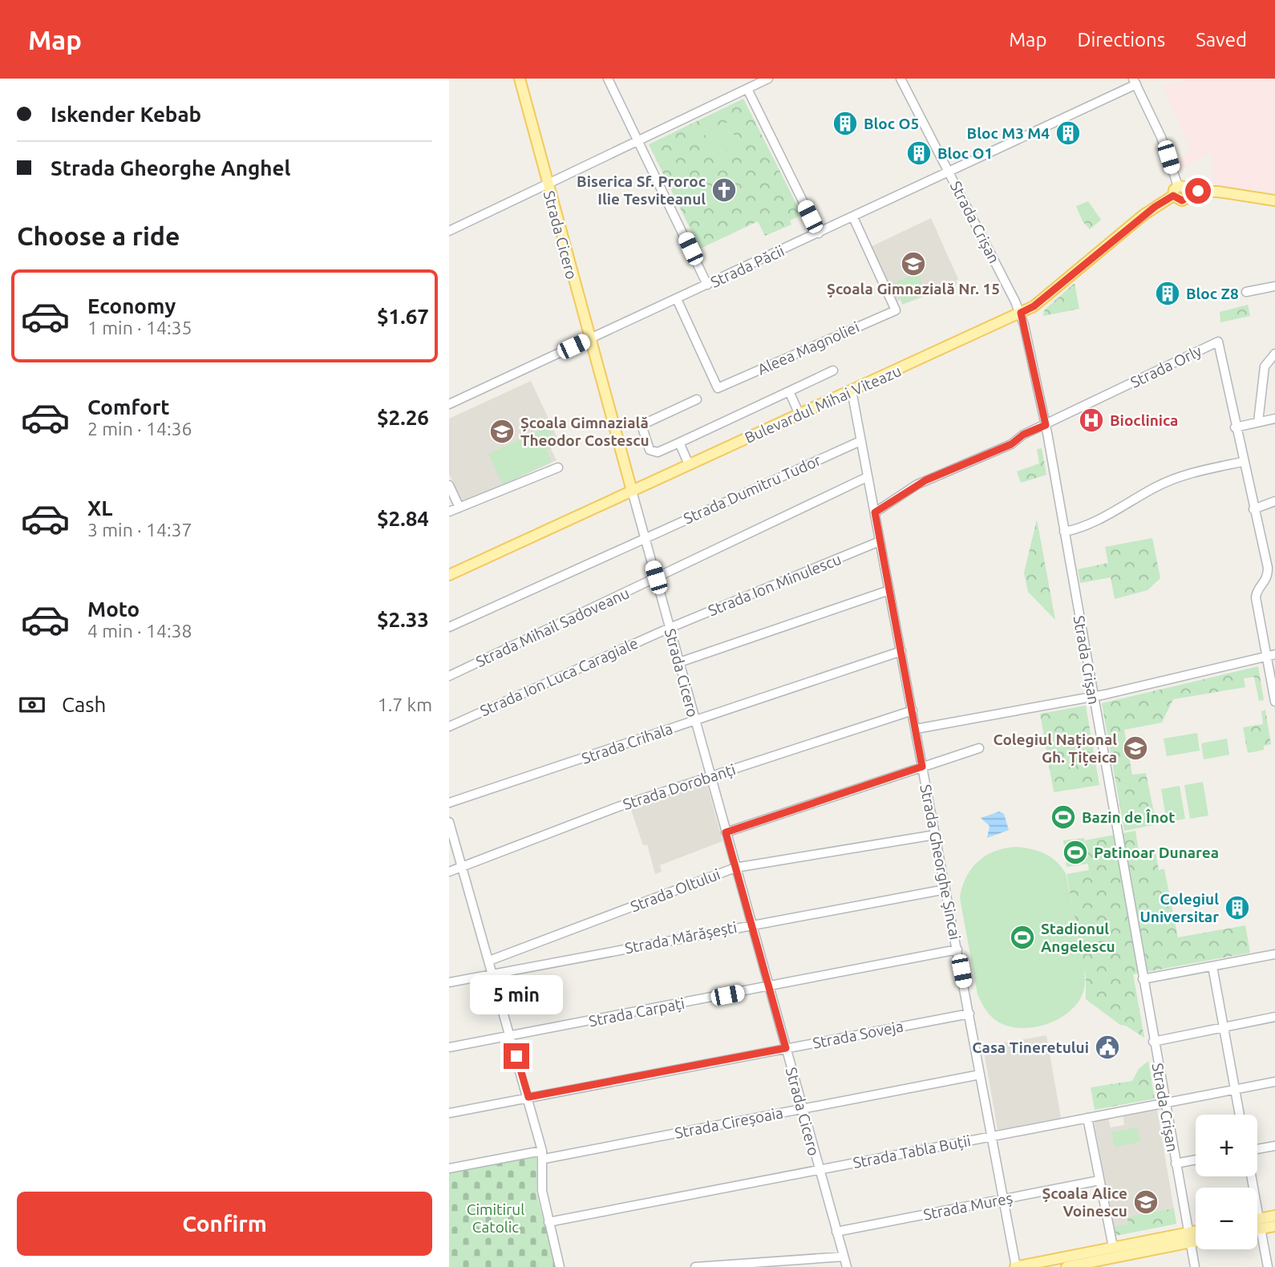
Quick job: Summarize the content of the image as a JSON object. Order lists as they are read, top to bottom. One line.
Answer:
{"streets":{"main road":["Strada Cicero","Bulevardul Mihai Viteazu"],"street":["Strada Crișan","Strada Păcii","Aleea Magnoliei","Strada Orly","Strada Dumitru Tudor","Strada Ion Minulescu","Strada Mihail Sadoveanu","Strada Ion Luca Caragiale","Strada Crihala","Strada Dorobanți","Strada Gheorghe Șincai","Strada Oltului","Strada Mărășești","Strada Carpați","Strada Soveja","Strada Cireșoaia","Strada Tabla Buții","Strada Mureș"]},"crossings":[["Strada Crișan","Strada Păcii"],["Strada Crișan","Strada Orly"],["Strada Crișan","Bulevardul Mihai Viteazu"],["Strada Crișan","Strada Tabla Buții"],["Strada Cicero","Strada Păcii"],["Strada Cicero","Bulevardul Mihai Viteazu"],["Strada Cicero","Strada Dumitru Tudor"],["Strada Cicero","Strada Ion Minulescu"],["Strada Cicero","Strada Mihail Sadoveanu"],["Strada Cicero","Strada Ion Luca Caragiale"],["Strada Cicero","Strada Crihala"],["Strada Cicero","Strada Dorobanți"],["Strada Cicero","Strada Oltului"],["Strada Cicero","Strada Mărășești"],["Strada Cicero","Strada Carpați"],["Strada Cicero","Strada Soveja"],["Strada Cicero","Strada Cireșoaia"],["Strada Cicero","Strada Tabla Buții"],["Strada Cicero","Strada Mureș"],["Strada Păcii","Aleea Magnoliei"],["Strada Orly","Strada Gheorghe Șincai"],["Bulevardul Mihai Viteazu","Strada Gheorghe Șincai"],["Strada Dumitru Tudor","Strada Gheorghe Șincai"],["Strada Ion Minulescu","Strada Ion Luca Caragiale"],["Strada Ion Minulescu","Strada Gheorghe Șincai"],["Strada Mihail Sadoveanu","Strada Gheorghe Șincai"],["Strada Crihala","Strada Gheorghe Șincai"],["Strada Dorobanți","Strada Gheorghe Șincai"],["Strada Gheorghe Șincai","Strada Oltului"],["Strada Gheorghe Șincai","Strada Mărășești"],["Strada Gheorghe Șincai","Strada Carpați"],["Strada Gheorghe Șincai","Strada Soveja"],["Strada Gheorghe Șincai","Strada Cireșoaia"],["Strada Gheorghe Șincai","Strada Tabla Buții"],["Strada Gheorghe Șincai","Strada Mureș"]],"parks":["Cimitirul Catolic"],"places":{"building":["Bloc O5","Bloc M3 M4","Bloc O1","Bloc Z8","Colegiul Universitar"],"church":["Biserica Sf. Proroc Ilie Tesviteanul"],"school or university":["Școala Gimnazială Nr. 15","Școala Gimnazială Theodor Costescu","Colegiul Național Gh. Țițeica","Școala Alice Voinescu"],"hospital":["Bioclinica"],"sports":["Bazin de Înot","Patinoar Dunarea","Stadionul Angelescu"],"public building":["Casa Tineretului"]},"page":{"header":"Map","nav":["Map","Directions","Saved"],"banner":["Iskender Kebab","Strada Gheorghe Anghel"],"heading":"Choose a ride","list":[{"name":"Economy","note":"1 min · 14:35","value":"$1.67"},{"name":"Comfort","note":"2 min · 14:36","value":"$2.26"},{"name":"XL","note":"3 min · 14:37","value":"$2.84"},{"name":"Moto","note":"4 min · 14:38","value":"$2.33"}],"pay":["Cash","1.7 km"],"bubble":"5 min","map_buttons":["+","−"],"buttons":"Confirm"}}
